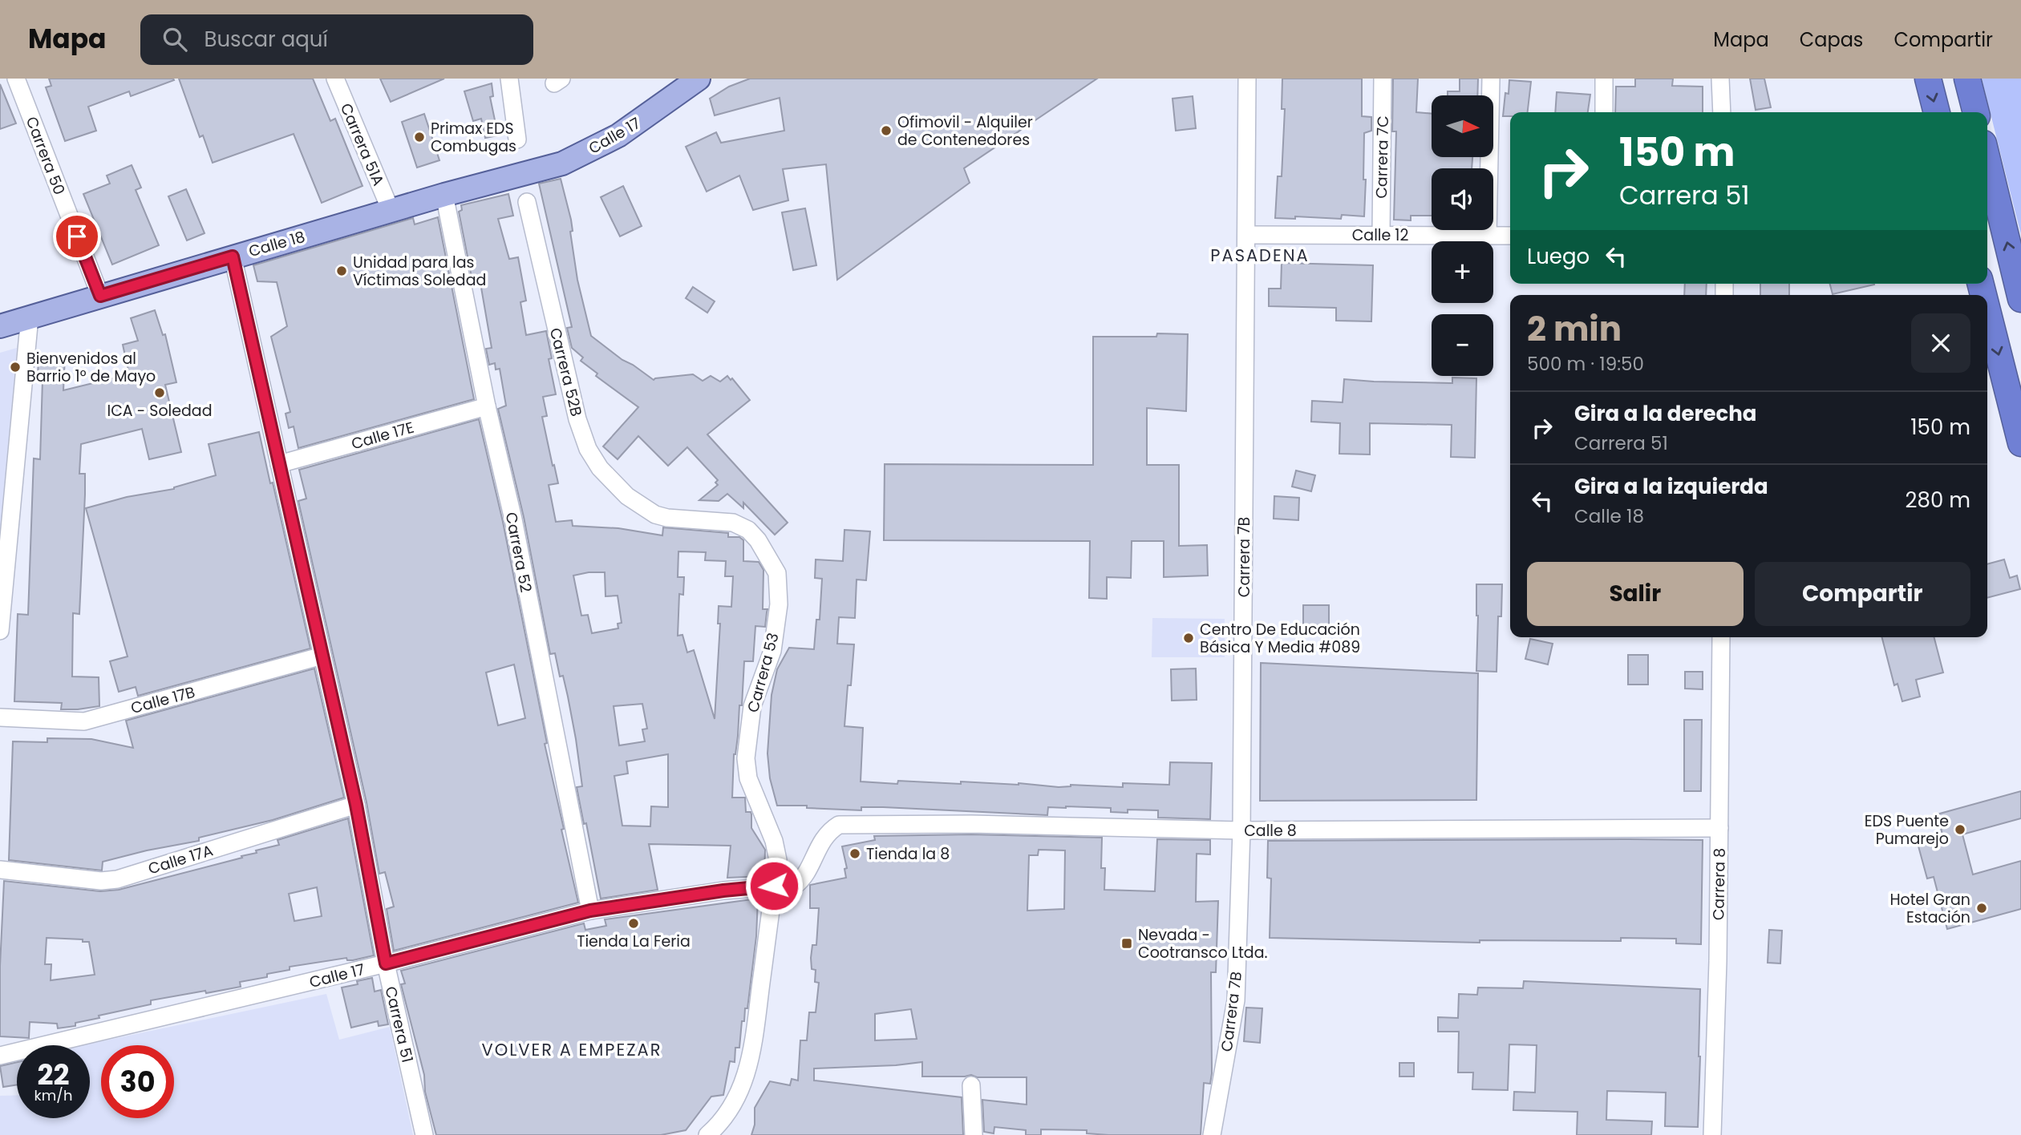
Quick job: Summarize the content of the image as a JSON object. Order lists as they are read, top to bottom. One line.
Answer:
{"streets":{"main road":["Calle 17","Calle 18"],"street":["Carrera 51A","Carrera 50","Carrera 7C","Calle 12","Carrera 52B","Calle 17E","Carrera 52","Carrera 7B","Carrera 53","Calle 17B","Calle 8","Calle 17A","Carrera 8","Carrera 51"]},"crossings":[["Calle 17","Calle 18"],["Calle 17","Carrera 52"],["Calle 17","Carrera 53"],["Calle 17","Calle 8"],["Calle 17","Carrera 51"],["Carrera 51A","Calle 18"],["Carrera 50","Calle 18"],["Carrera 7C","Calle 12"],["Calle 12","Carrera 7B"],["Calle 18","Carrera 52"],["Calle 18","Carrera 51"],["Carrera 52B","Carrera 53"],["Calle 17E","Carrera 52"],["Calle 17E","Carrera 51"],["Carrera 7B","Calle 8"],["Carrera 53","Calle 8"],["Calle 17B","Carrera 51"],["Calle 8","Carrera 8"],["Calle 17A","Carrera 51"]],"districts":["PASADENA","VOLVER A EMPEZAR"],"places":{"other":["Ofimovil - Alquiler de Contenedores","Primax EDS Combugas","Unidad para las Víctimas Soledad","Bienvenidos al Barrio 1° de Mayo","ICA - Soledad","Centro De Educación Básica Y Media #089","EDS Puente Pumarejo","Tienda la 8","Hotel Gran Estación","Tienda La Feria"],"transit":["Nevada - Cootransco Ltda."]},"north":"right","page":{"header":"Mapa","search":"Buscar aquí","nav":["Mapa","Capas","Compartir"],"map_buttons":["+","−"],"turn":["150 m","Carrera 51"],"then":"Luego","heading":["2 min","500 m · 19:50"],"list":[{"name":"Gira a la derecha","note":"Carrera 51","value":"150 m"},{"name":"Gira a la izquierda","note":"Calle 18","value":"280 m"}],"buttons":["Salir","Compartir"],"speed":"22 km/h","limit":"30"}}
